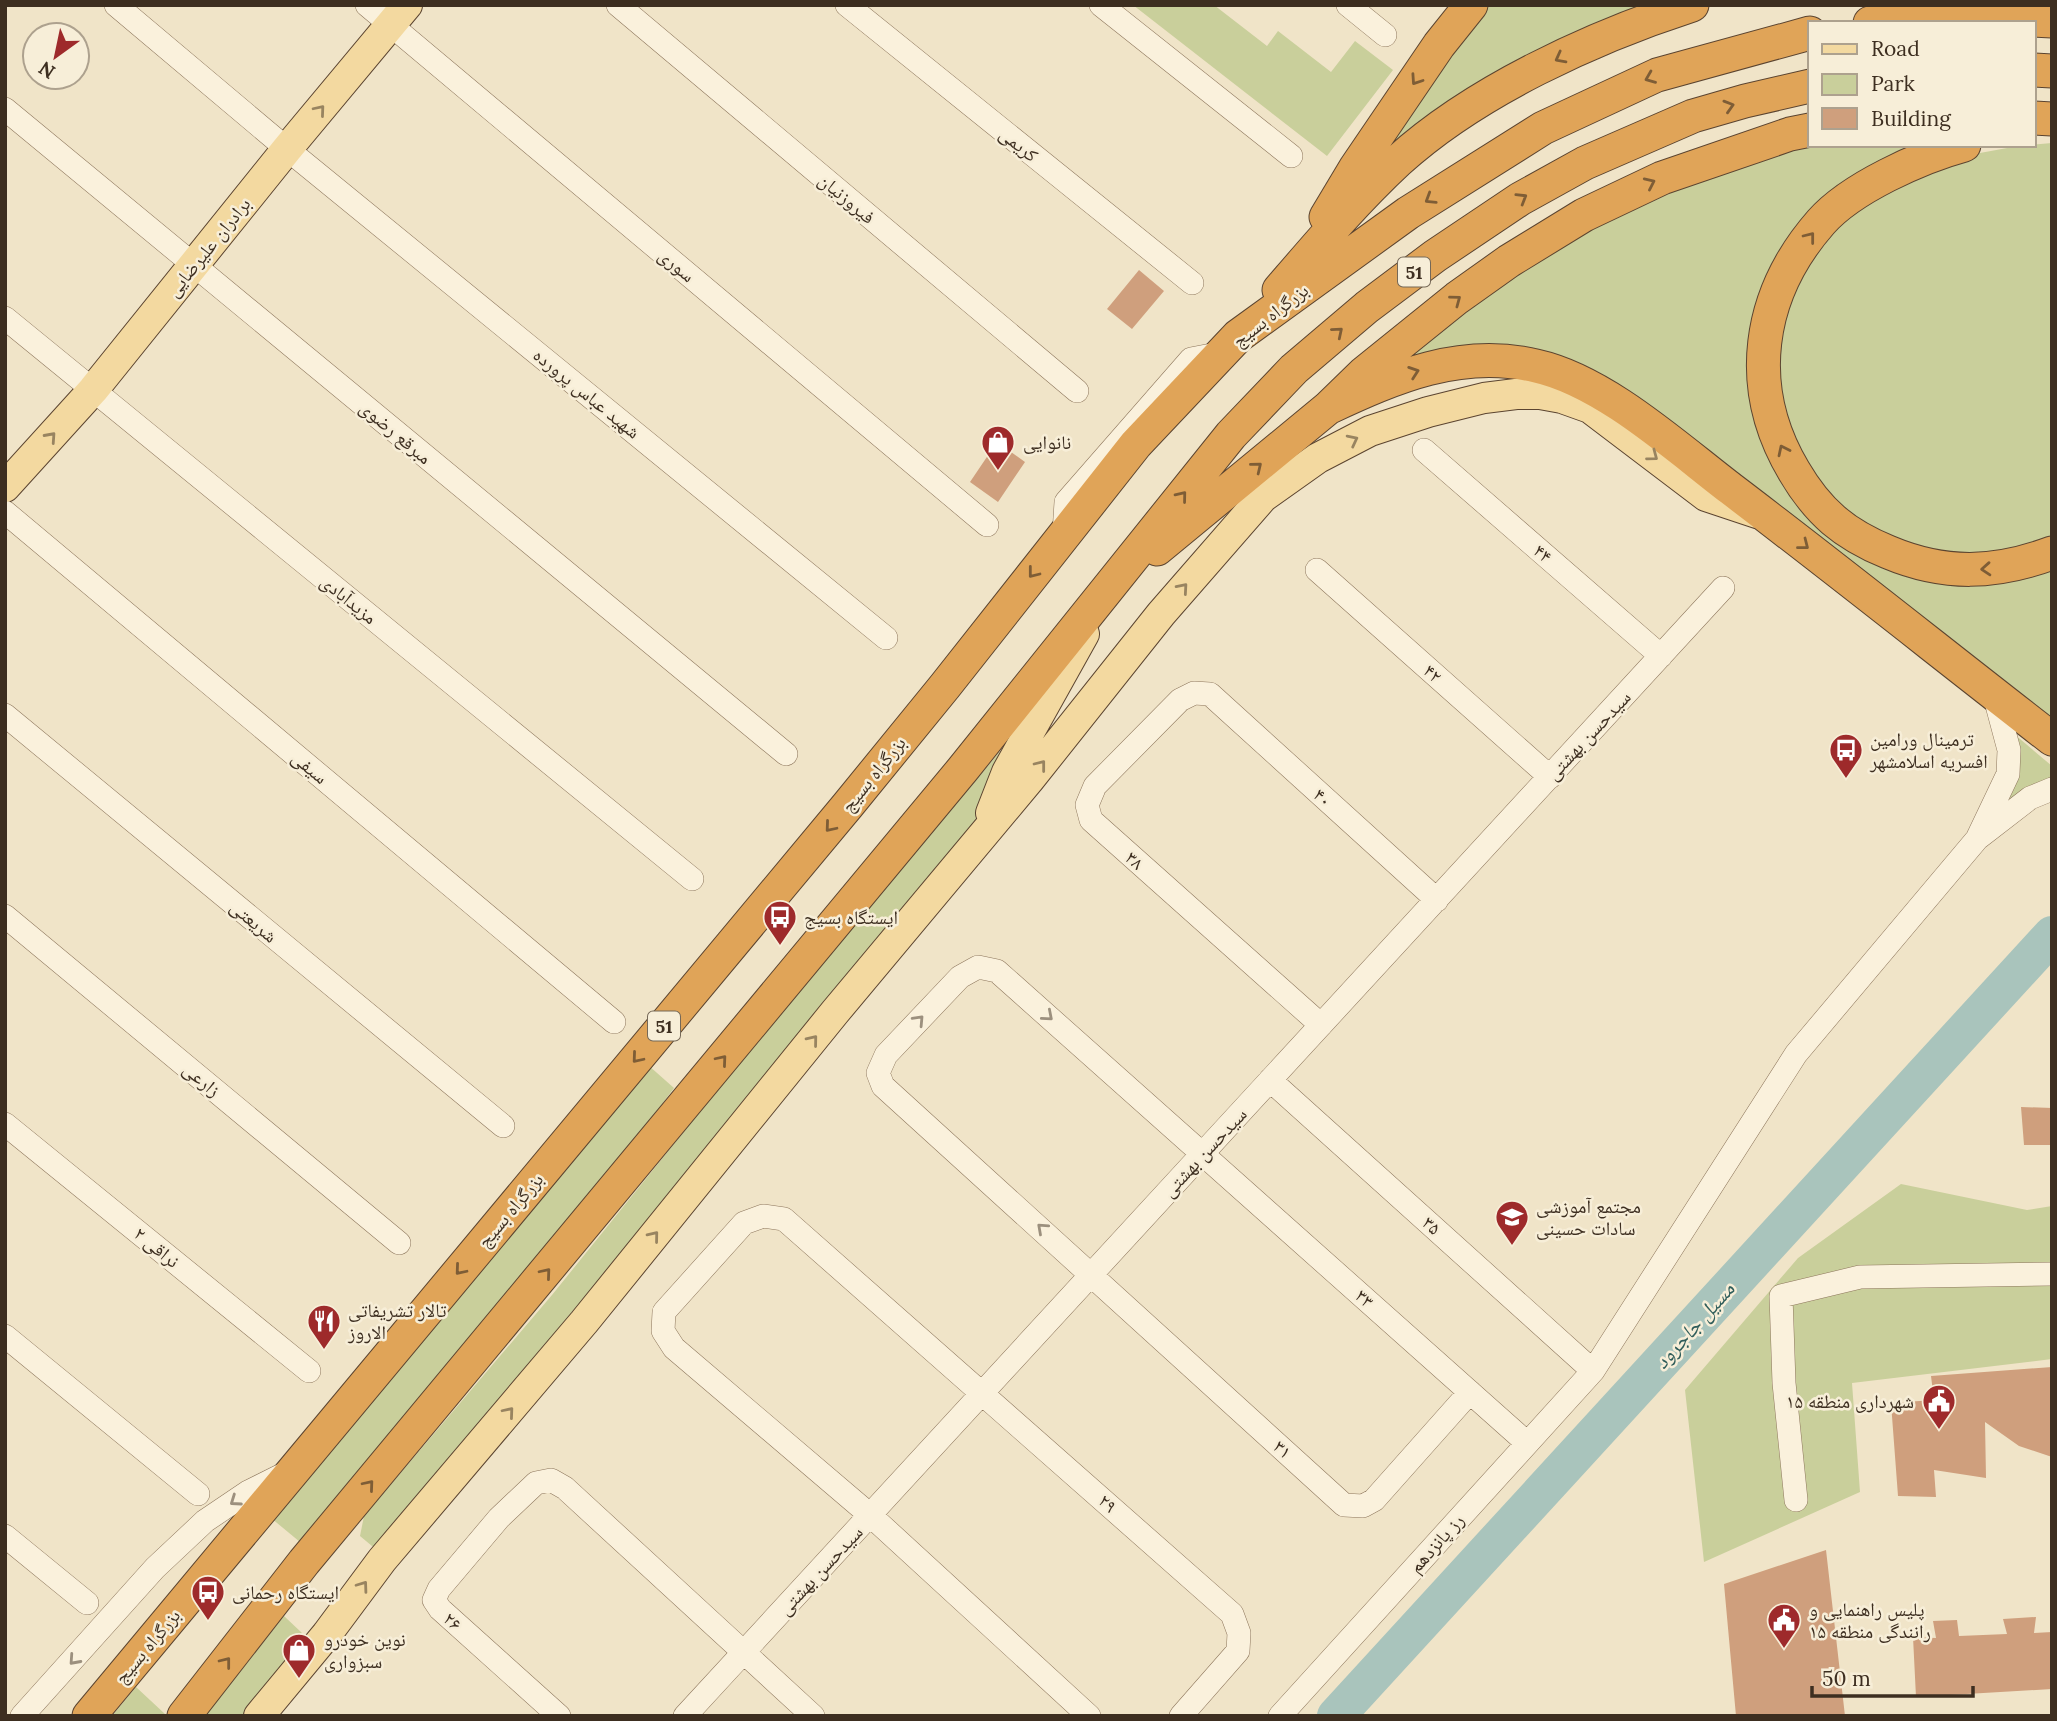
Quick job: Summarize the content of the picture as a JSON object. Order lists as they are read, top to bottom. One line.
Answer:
{"streets":{"highway":["51","بزرگراه بسیج"],"main road":["برادران علیرضایی"],"street":["کریمی","فیروزنیان","سوری","شهید عباس پرورده","مبرقع رضوی","۴۴","مزیدآبادی","۴۲","سیدحسن بهشتی","سیفی","۴۰","۳۸","شریعتی","زارعی","۳۵","نراقی ۲","۳۳","۳۱","۲۹","رز پانزدهم","۲۶"]},"crossings":[["برادران علیرضایی","سوری"],["برادران علیرضایی","شهید عباس پرورده"],["برادران علیرضایی","مبرقع رضوی"],["برادران علیرضایی","مزیدآبادی"],["۴۴","سیدحسن بهشتی"],["۴۲","سیدحسن بهشتی"],["سیدحسن بهشتی","۴۰"],["سیدحسن بهشتی","۳۸"],["سیدحسن بهشتی","۳۵"],["سیدحسن بهشتی","۳۳"],["سیدحسن بهشتی","۳۱"],["سیدحسن بهشتی","۲۹"],["سیدحسن بهشتی","۲۶"],["۴۰","۳۸"],["۳۵","رز پانزدهم"],["۳۳","۳۱"],["۳۳","رز پانزدهم"]],"one_way":["برادران علیرضایی"],"water":["مسیل جاجرود"],"places":{"shop":["نانوایی","نوین خودرو سبزواری"],"bus stop":["ترمینال ورامین افسریه اسلامشهر","ایستگاه بسیج","ایستگاه رحمانی"],"school or university":["مجتمع آموزشی سادات حسینی"],"restaurant":["تالار تشریفاتی الاروز"],"public building":["شهرداری منطقه ۱۵","پلیس راهنمایی و رانندگی منطقه ۱۵"]},"legend":["Road","Park","Building"],"scale_bar":"50 m","north":"bottom left"}
